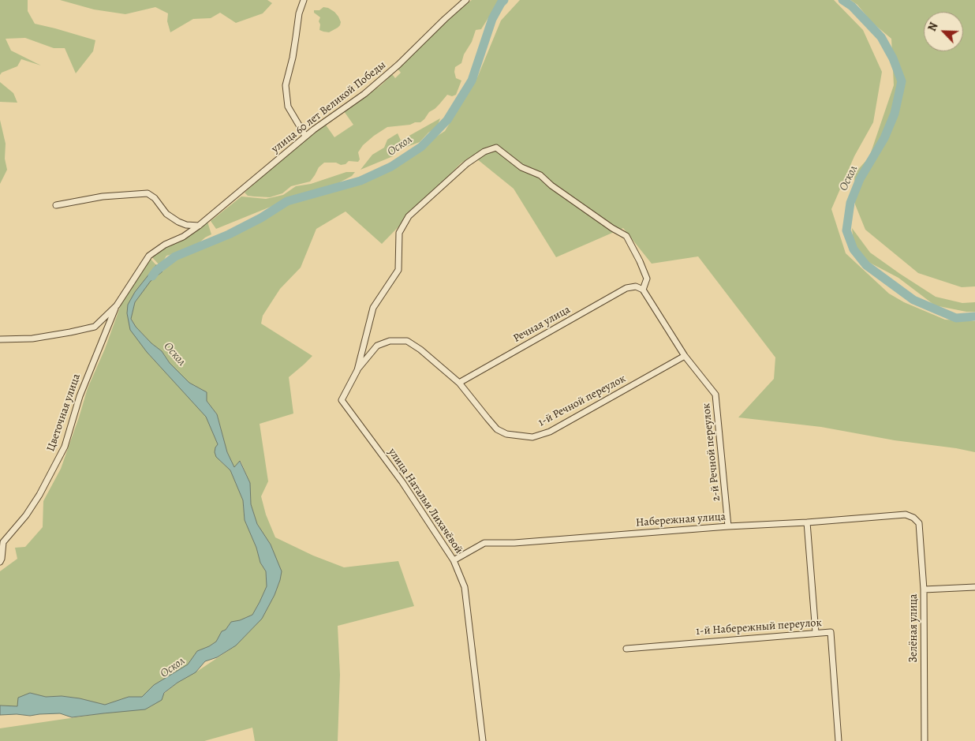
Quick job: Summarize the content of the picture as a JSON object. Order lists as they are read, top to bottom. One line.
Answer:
{"streets":{"street":["улица 60 лет Великой Победы","Речная улица","1-й Речной переулок","Цветочная улица","2-й Речной переулок","улица Натальи Лихачёвой","Набережная улица","1-й Набережный переулок","Зелёная улица"]},"crossings":[["улица 60 лет Великой Победы","Цветочная улица"],["Речная улица","1-й Речной переулок"],["Речная улица","2-й Речной переулок"],["1-й Речной переулок","2-й Речной переулок"],["1-й Речной переулок","улица Натальи Лихачёвой"],["2-й Речной переулок","Набережная улица"],["улица Натальи Лихачёвой","Набережная улица"],["Набережная улица","Зелёная улица"]],"water":["Оскол"],"north":"top left"}
